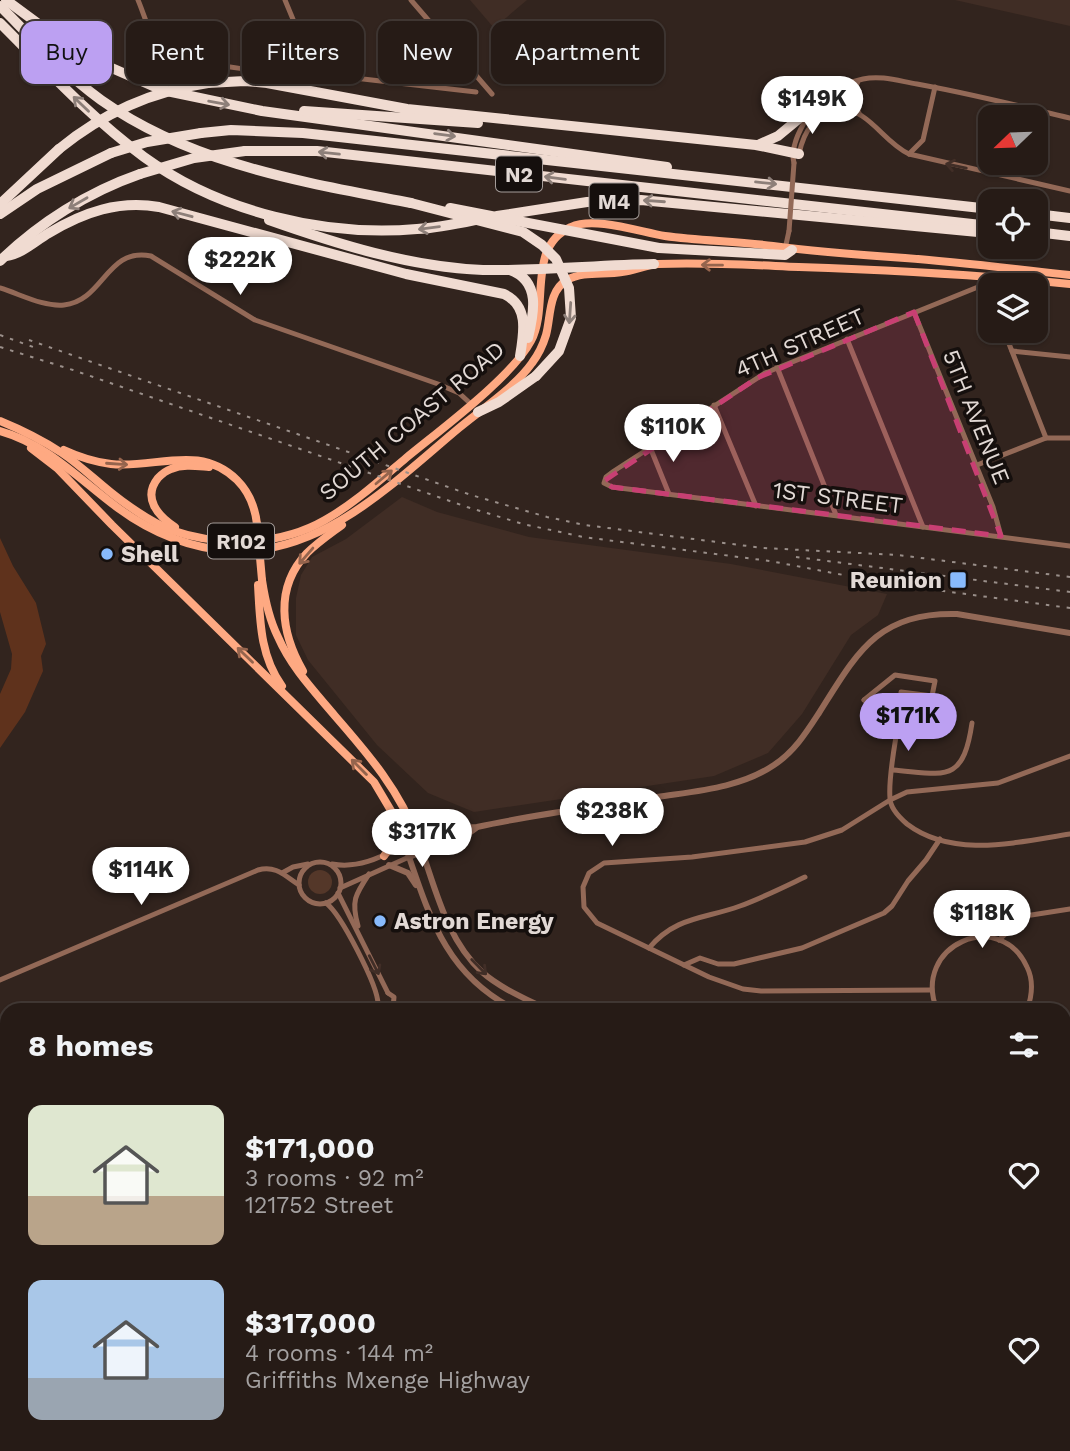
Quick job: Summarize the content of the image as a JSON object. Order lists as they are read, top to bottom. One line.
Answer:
{"streets":{"highway":["N2","M4"],"main road":["SOUTH COAST ROAD","R102"],"street":["4TH STREET","5TH AVENUE","1ST STREET"]},"crossings":[["4TH STREET","5TH AVENUE"],["4TH STREET","1ST STREET"],["5TH AVENUE","1ST STREET"]],"places":{"other":["Shell","Astron Energy"],"transit":["Reunion"]},"north":"bottom left","page":{"chip":["Buy","Rent","Filters","New","Apartment"],"price":["$149K","$222K","$110K","$171K","$238K","$317K","$114K","$118K"],"heading":"8 homes","list":[{"name":"$171,000","note":"3 rooms · 92 m² · 121752 Street"},{"name":"$317,000","note":"4 rooms · 144 m² · Griffiths Mxenge Highway"}]}}
